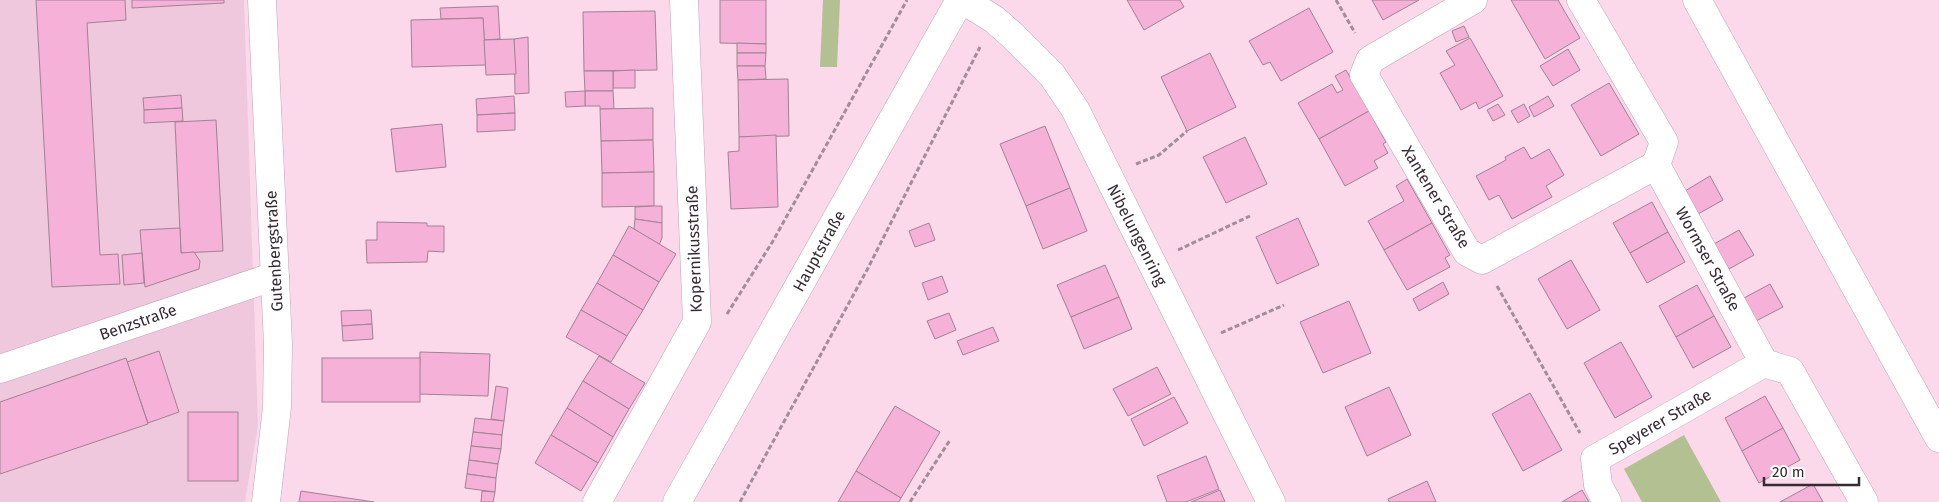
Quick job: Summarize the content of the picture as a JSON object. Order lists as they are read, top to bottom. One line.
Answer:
{"streets":{"street":["Xantener Straße","Nibelungenring","Kopernikusstraße","Gutenbergstraße","Hauptstraße","Wormser Straße","Benzstraße","Speyerer Straße"]},"crossings":[["Xantener Straße","Wormser Straße"],["Nibelungenring","Hauptstraße"],["Gutenbergstraße","Benzstraße"],["Wormser Straße","Speyerer Straße"]],"scale_bar":"20 m"}
